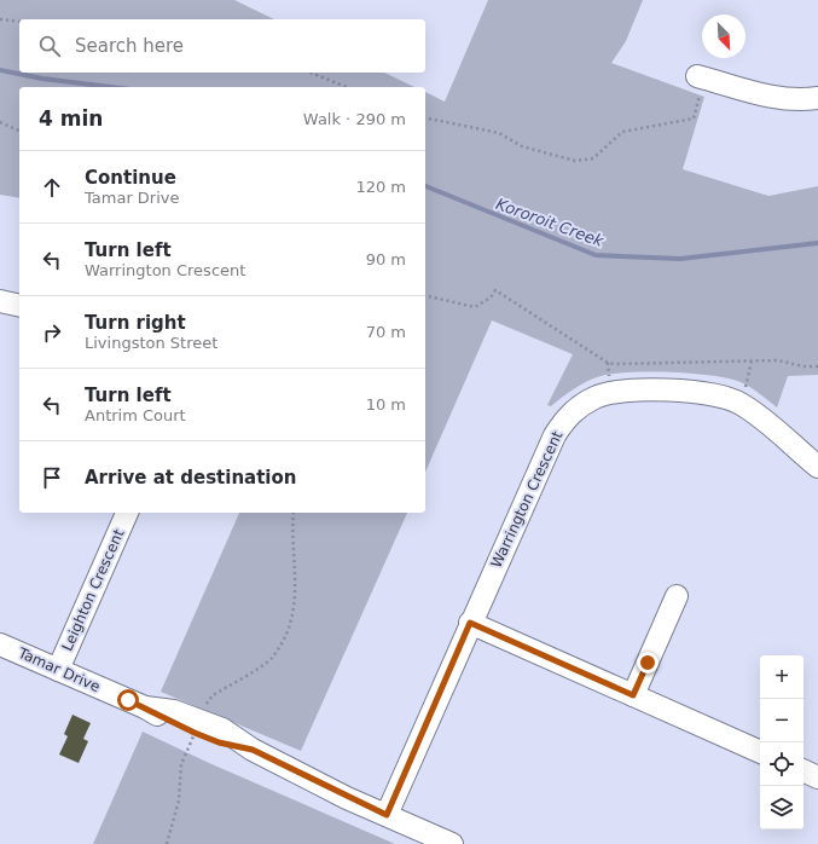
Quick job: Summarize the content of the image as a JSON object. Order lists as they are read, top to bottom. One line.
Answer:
{"streets":{"street":["Warrington Crescent","Leighton Crescent","Tamar Drive"]},"crossings":[["Warrington Crescent","Tamar Drive"],["Leighton Crescent","Tamar Drive"]],"water":["Kororoit Creek"],"north":"bottom right","page":{"search":"Search here","heading":["4 min","Walk · 290 m"],"list":[["Continue","Tamar Drive","120 m"],["Turn left","Warrington Crescent","90 m"],["Turn right","Livingston Street","70 m"],["Turn left","Antrim Court","10 m"],"Arrive at destination"],"map_buttons":["+","−"]}}
